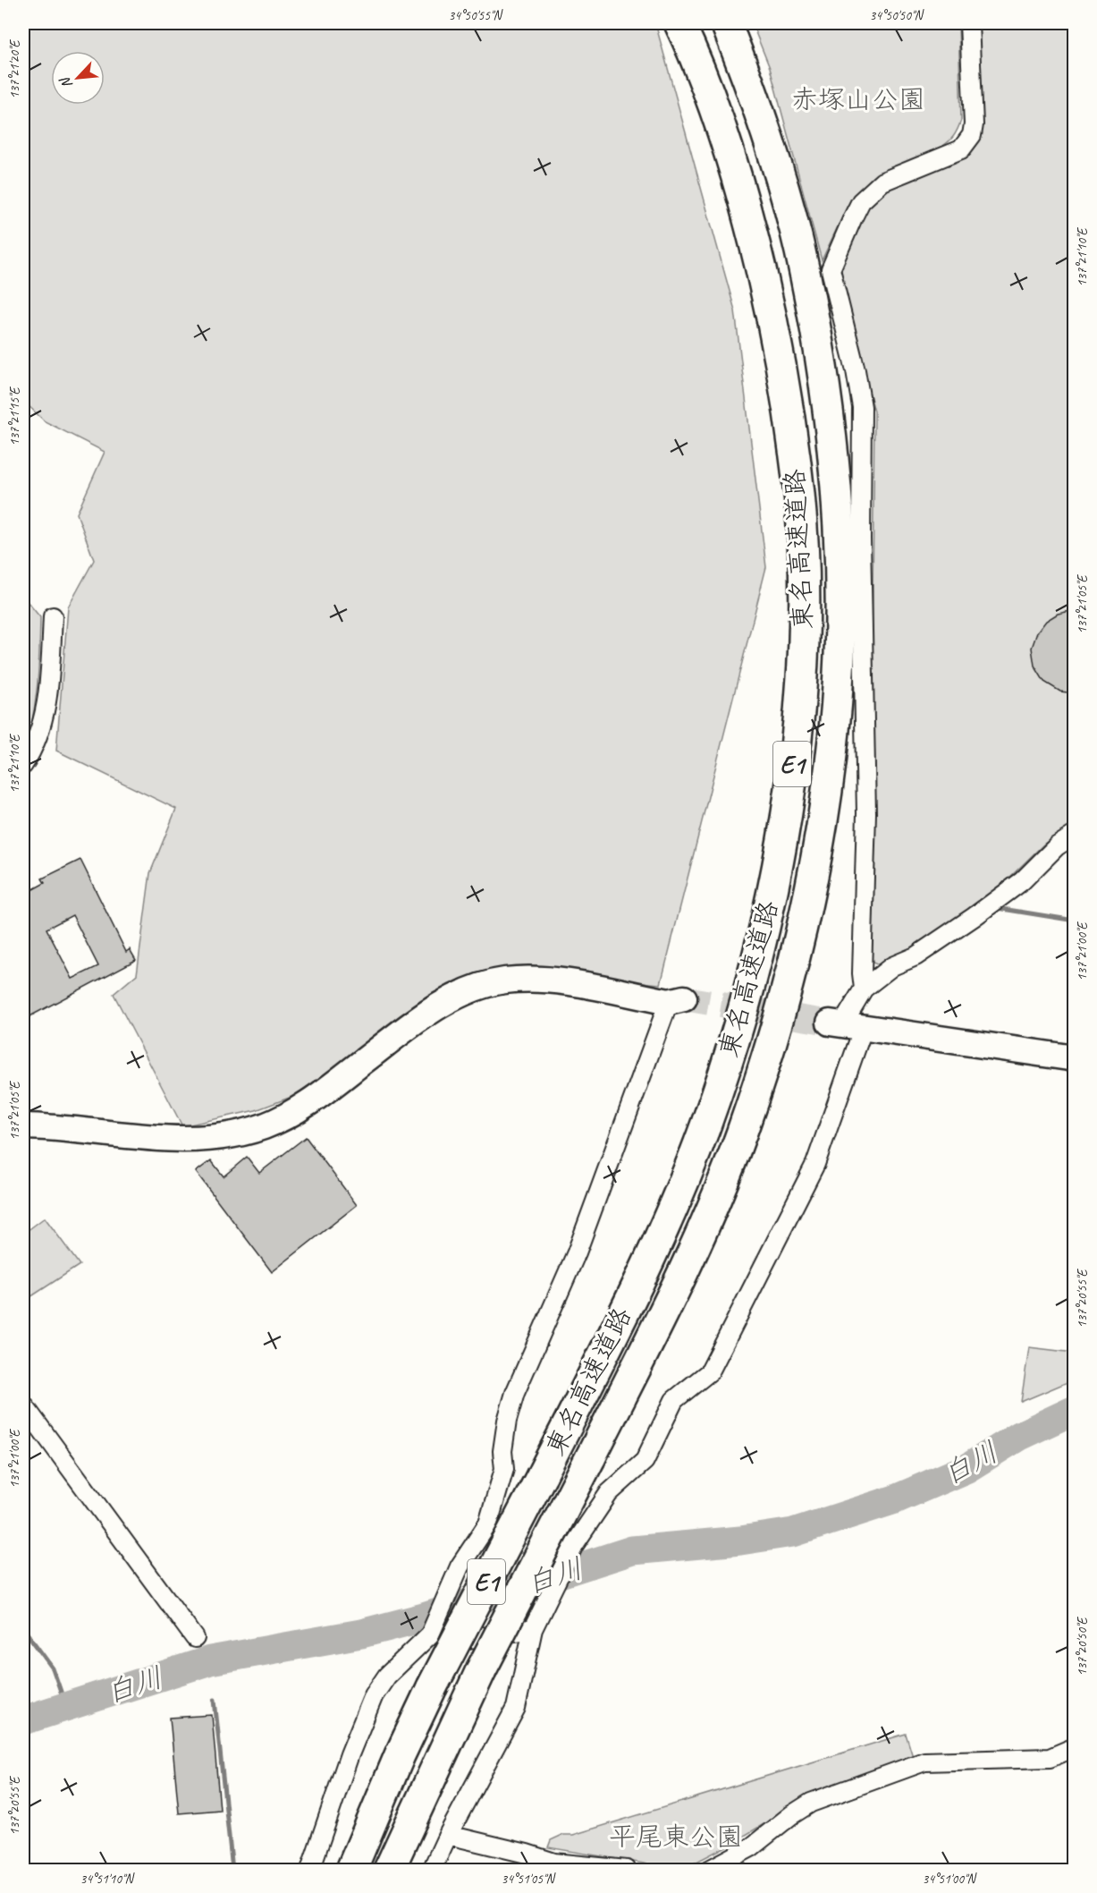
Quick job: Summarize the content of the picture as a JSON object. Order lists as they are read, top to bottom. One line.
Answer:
{"streets":{"highway":["東名高速道路","E1"]},"water":["白川"],"parks":["赤塚山公園","平尾東公園"],"north":"bottom left","coordinates":["34°50'55\"N","34°50'50\"N","137°21'20\"E","137°21'10\"E","137°21'15\"E","137°21'05\"E","137°21'00\"E","137°20'55\"E","137°20'50\"E","34°51'10\"N","34°51'05\"N","34°51'00\"N"]}
